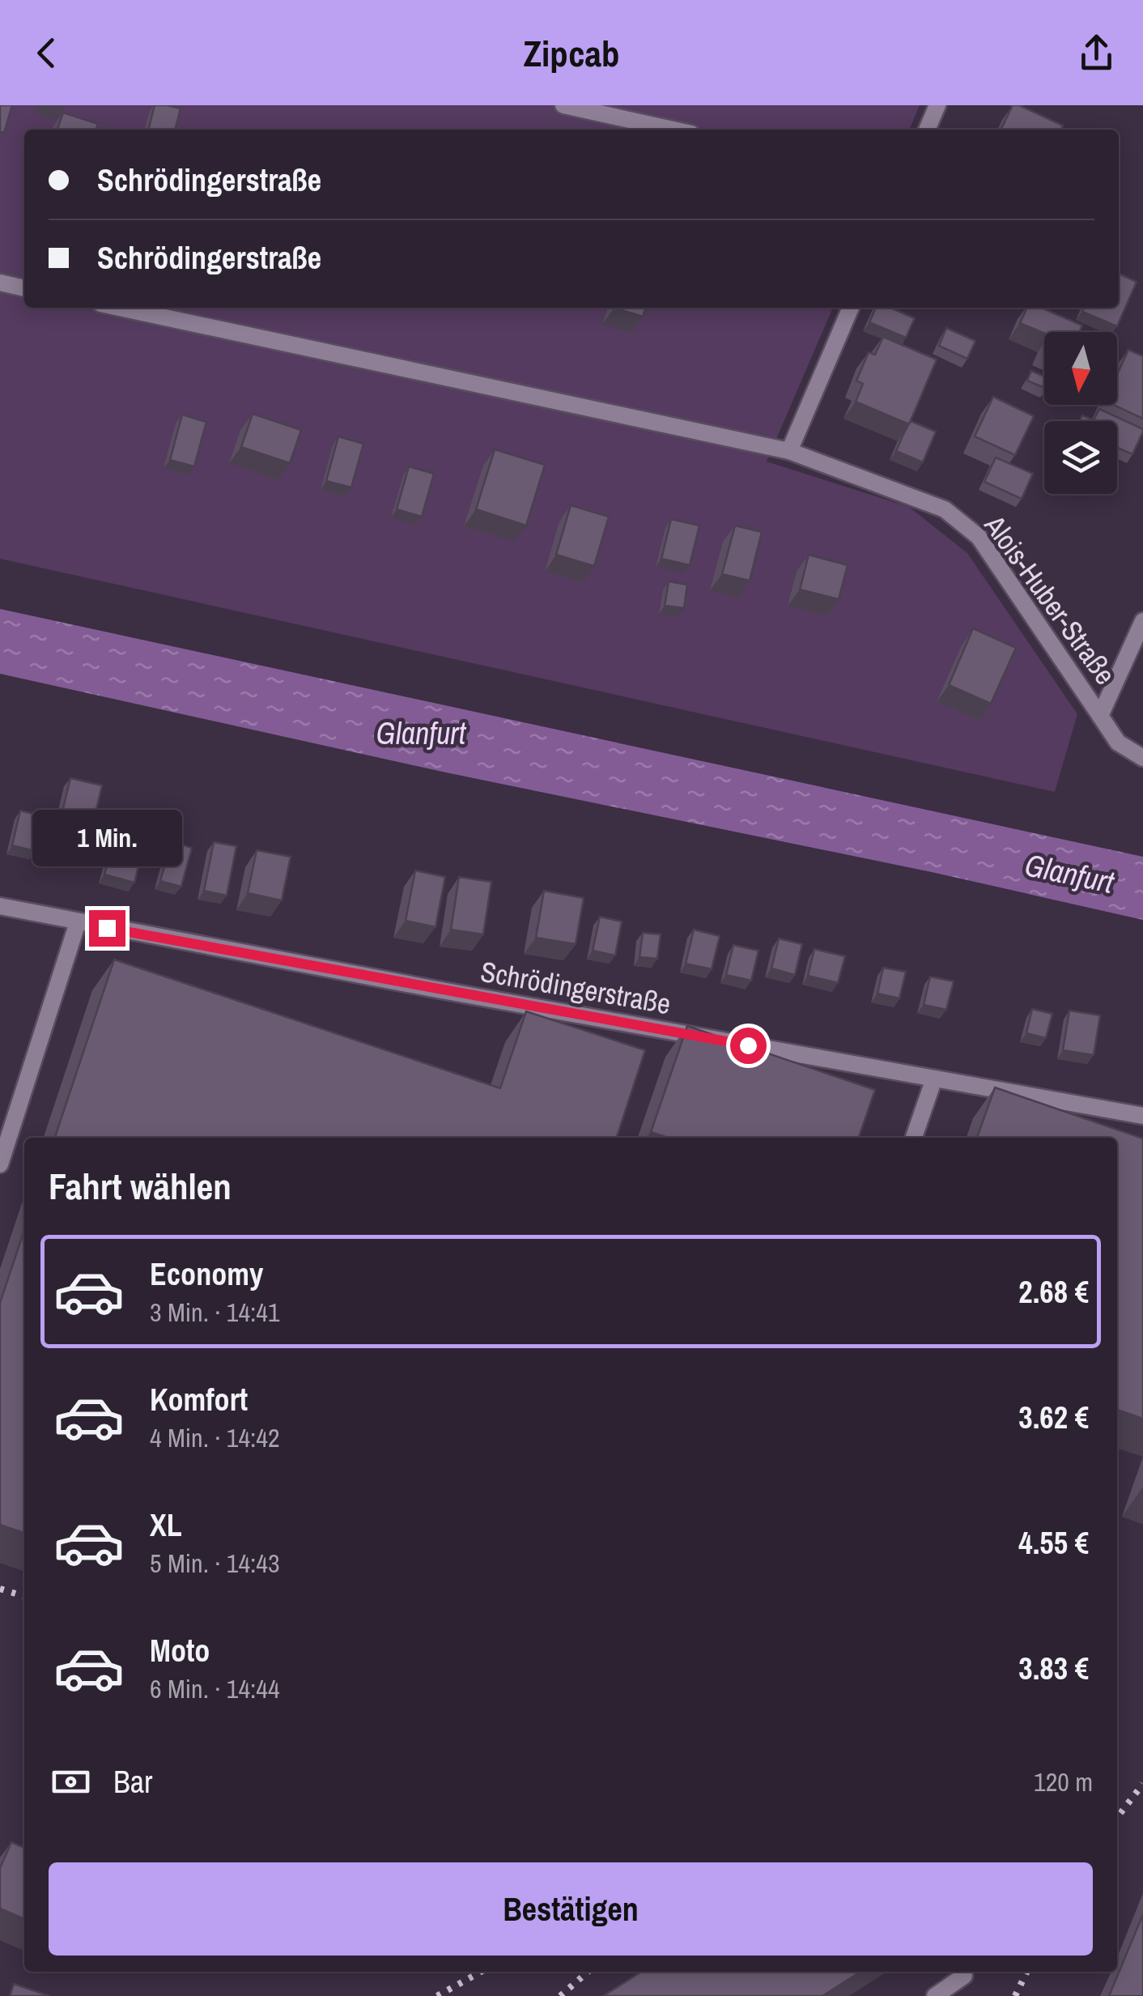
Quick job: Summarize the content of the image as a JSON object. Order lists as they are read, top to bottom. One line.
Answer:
{"streets":{"street":["Alois-Huber-Straße","Schrödingerstraße"]},"water":["Glanfurt"],"north":"bottom","page":{"header":"Zipcab","banner":["Schrödingerstraße","Schrödingerstraße"],"bubble":"1 Min.","heading":"Fahrt wählen","list":[{"name":"Economy","note":"3 Min. · 14:41","value":"2.68 €"},{"name":"Komfort","note":"4 Min. · 14:42","value":"3.62 €"},{"name":"XL","note":"5 Min. · 14:43","value":"4.55 €"},{"name":"Moto","note":"6 Min. · 14:44","value":"3.83 €"}],"pay":["Bar","120 m"],"buttons":"Bestätigen"}}
